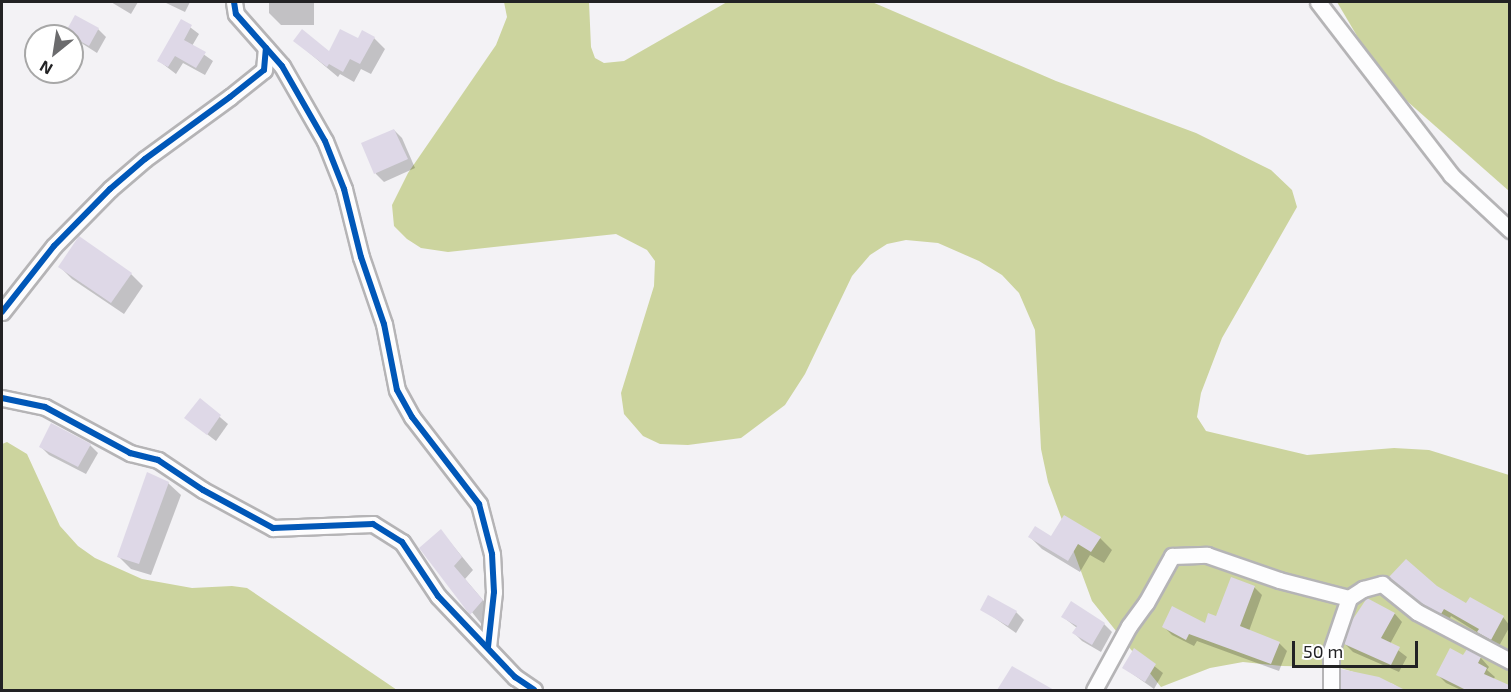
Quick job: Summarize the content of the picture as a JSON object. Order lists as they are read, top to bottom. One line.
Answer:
{"scale_bar":"50 m","north":"bottom left"}
